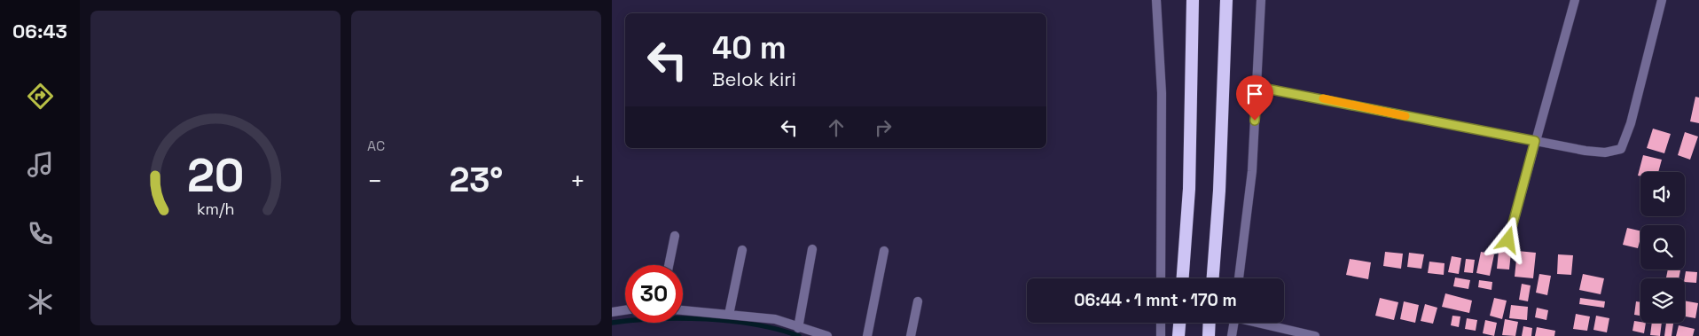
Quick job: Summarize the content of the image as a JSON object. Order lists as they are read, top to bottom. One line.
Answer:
{"page":{"tabs":"06:43","tile":"AC","turn":["40 m","Belok kiri"],"heat":["−","23°","+"],"limit":"30","trip":"06:44 · 1 mnt · 170 m","gauge":["20","km/h"]}}
